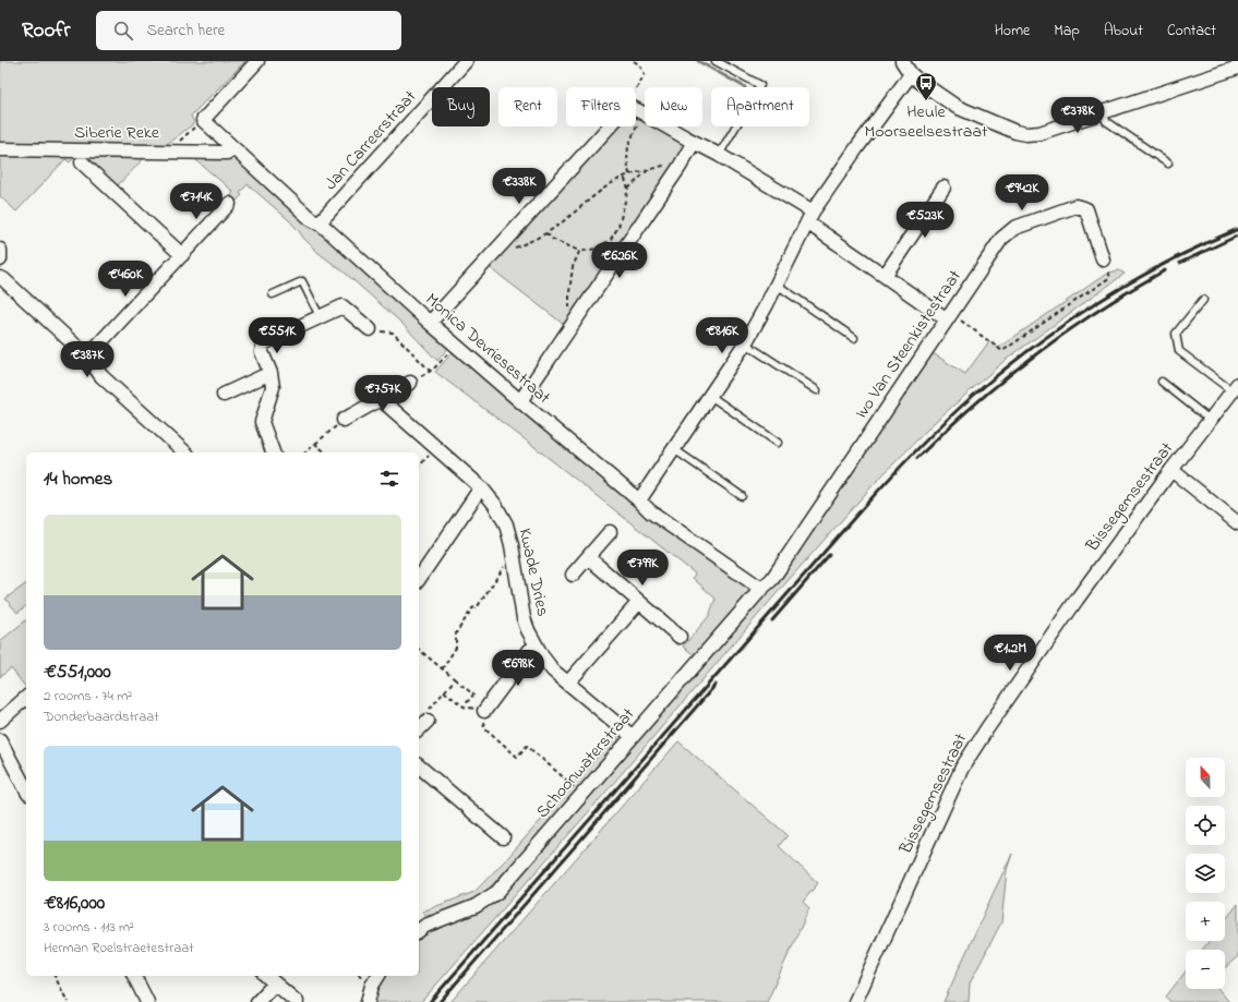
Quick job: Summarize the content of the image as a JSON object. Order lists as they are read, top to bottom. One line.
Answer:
{"streets":{"street":["Siberie Reke","Jan Carreerstraat","Ivo Van Steenkistestraat","Monica Devriesestraat","Bissegemsestraat","Kwade Dries","Schoonwaterstraat"]},"crossings":[["Siberie Reke","Monica Devriesestraat"],["Jan Carreerstraat","Monica Devriesestraat"],["Ivo Van Steenkistestraat","Monica Devriesestraat"],["Ivo Van Steenkistestraat","Schoonwaterstraat"],["Monica Devriesestraat","Schoonwaterstraat"],["Kwade Dries","Schoonwaterstraat"]],"places":{"bus stop":["Heule Moorseelsestraat"]},"north":"top","page":{"header":"Roofr","search":"Search here","nav":["Home","Map","About","Contact"],"chip":["Buy","Rent","Filters","New","Apartment"],"price":["€378K","€338K","€942K","€714K","€523K","€626K","€460K","€551K","€816K","€387K","€757K","€799K","€1.2M","€698K"],"heading":"14 homes","list":[{"name":"€551,000","note":"2 rooms · 74 m² · Donderbaardstraat"},{"name":"€816,000","note":"3 rooms · 113 m² · Herman Roelstraetestraat"}],"map_buttons":["+","−"]}}
